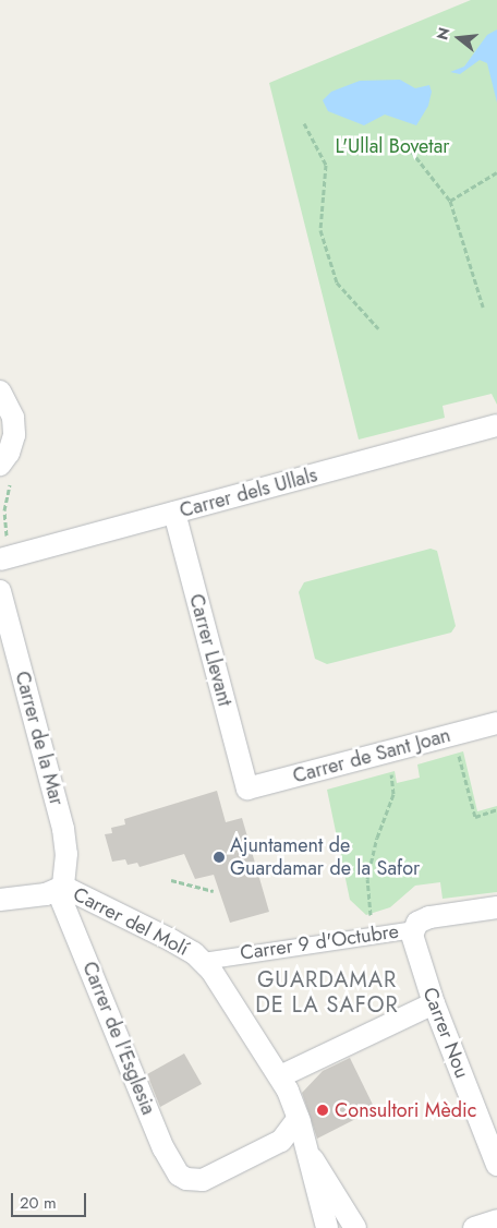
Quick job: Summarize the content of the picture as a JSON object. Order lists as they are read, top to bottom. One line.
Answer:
{"streets":{"street":["Carrer dels Ullals","Carrer Llevant","Carrer de la Mar","Carrer de Sant Joan","Carrer del Molí","Carrer 9 d'Octubre","Carrer Nou","Carrer de l'Esglesia"]},"crossings":[["Carrer dels Ullals","Carrer Llevant"],["Carrer Llevant","Carrer de Sant Joan"],["Carrer de la Mar","Carrer del Molí"],["Carrer de la Mar","Carrer de l'Esglesia"],["Carrer del Molí","Carrer 9 d'Octubre"],["Carrer del Molí","Carrer de l'Esglesia"],["Carrer 9 d'Octubre","Carrer Nou"]],"districts":["GUARDAMAR DE LA SAFOR"],"parks":["L'Ullal Bovetar"],"places":["Ajuntament de Guardamar de la Safor","Consultori Mèdic"],"scale_bar":"20 m","north":"left"}
